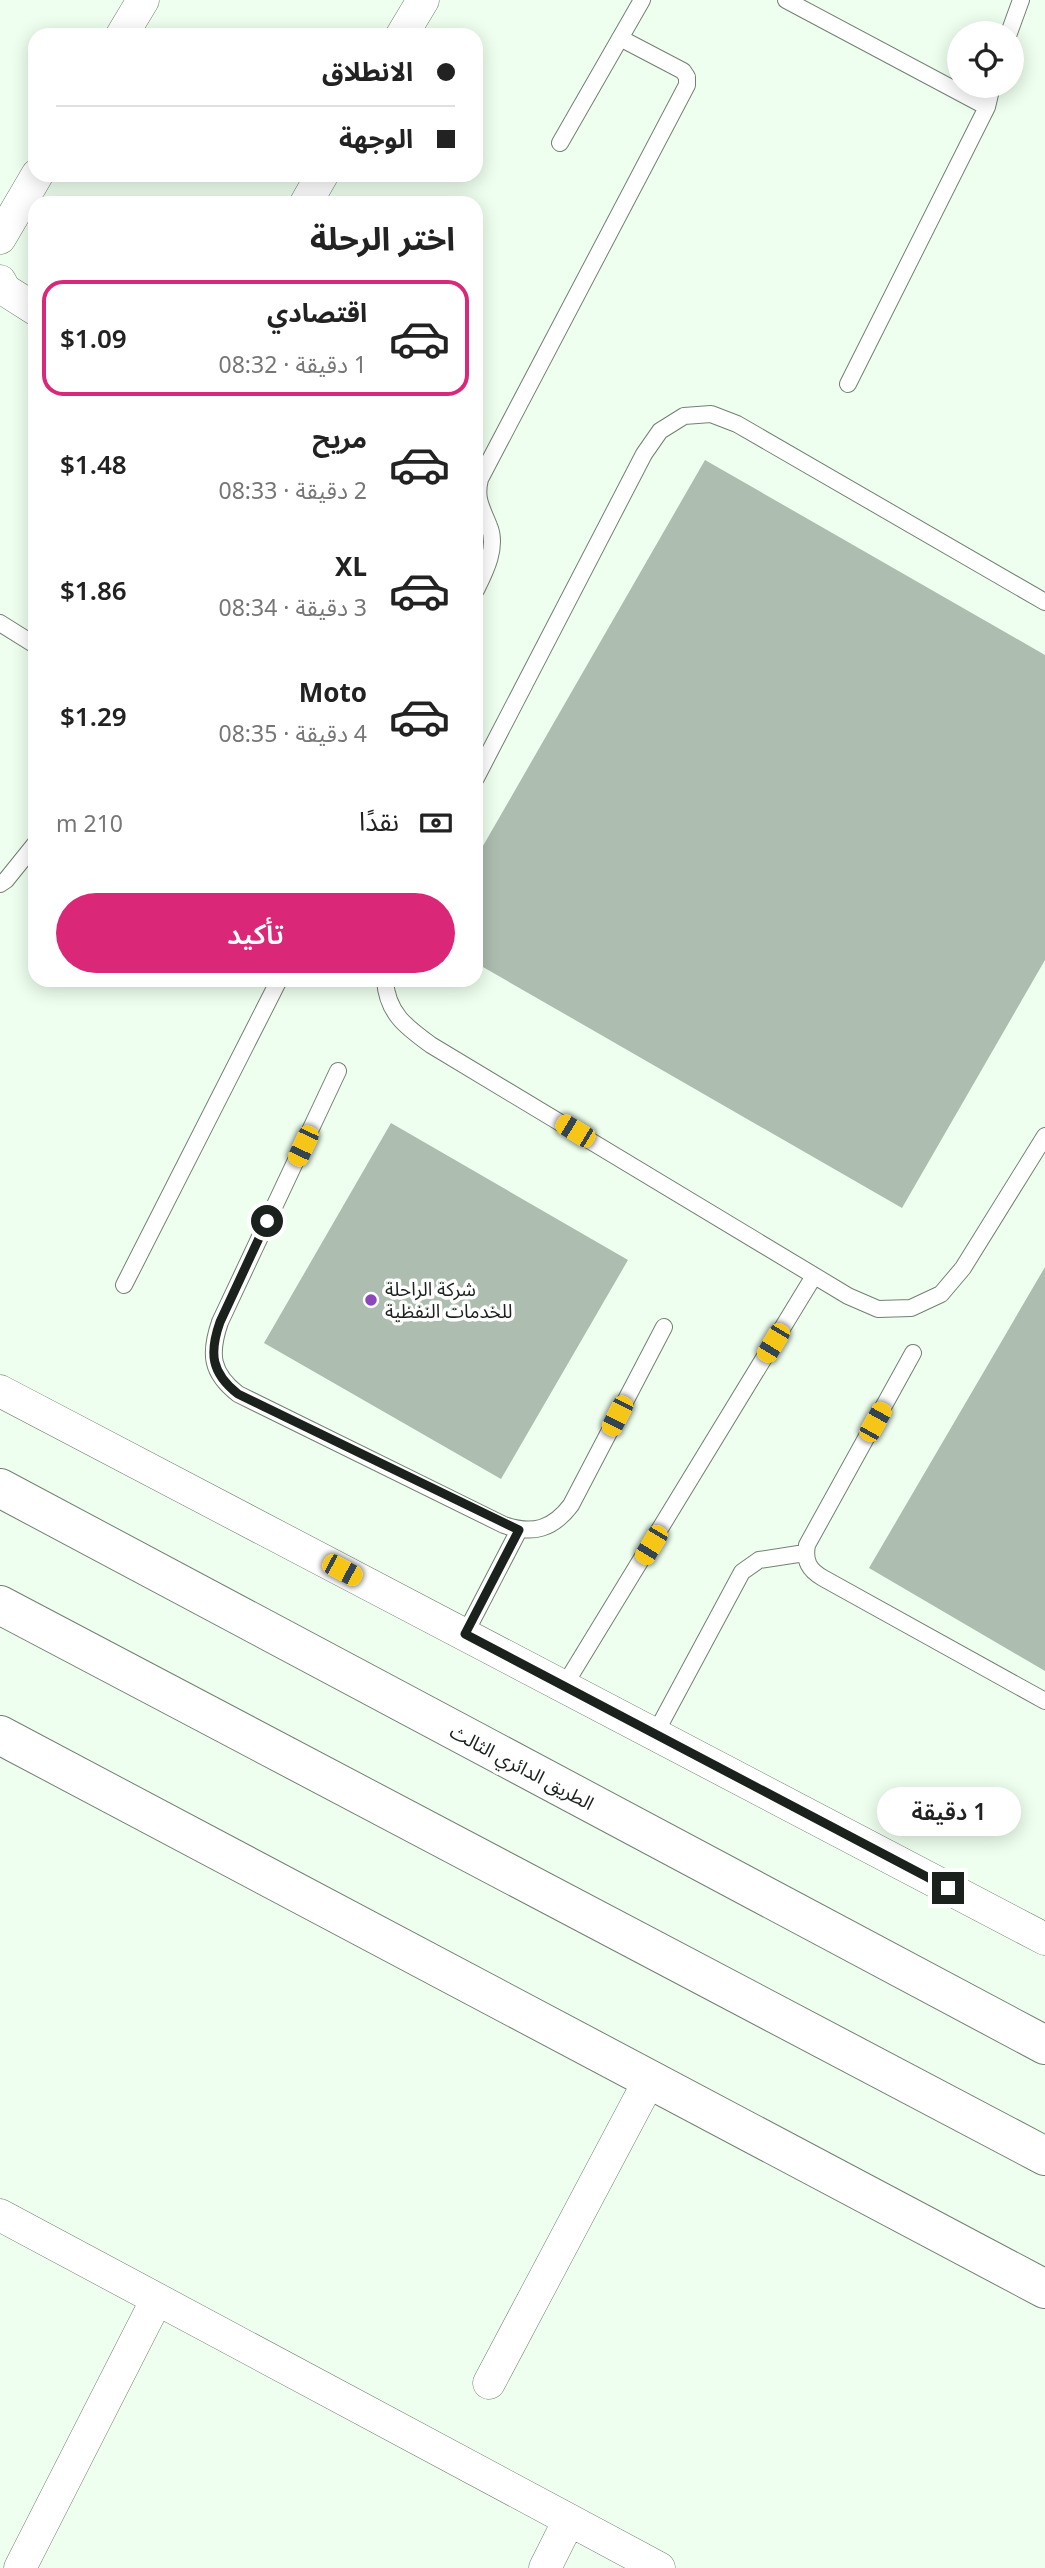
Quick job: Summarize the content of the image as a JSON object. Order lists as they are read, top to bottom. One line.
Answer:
{"streets":{"main road":["الطريق الدائري الثالث"]},"places":["شركة الراحلة للخدمات النفظية"],"page":{"banner":["الانطلاق","الوجهة"],"heading":"اختر الرحلة","list":[{"name":"اقتصادي","note":"1 دقيقة · 08:32","value":"$1.09"},{"name":"مريح","note":"2 دقيقة · 08:33","value":"$1.48"},{"name":"XL","note":"3 دقيقة · 08:34","value":"$1.86"},{"name":"Moto","note":"4 دقيقة · 08:35","value":"$1.29"}],"pay":["نقدًا","210 m"],"buttons":"تأكيد","bubble":"1 دقيقة"}}
